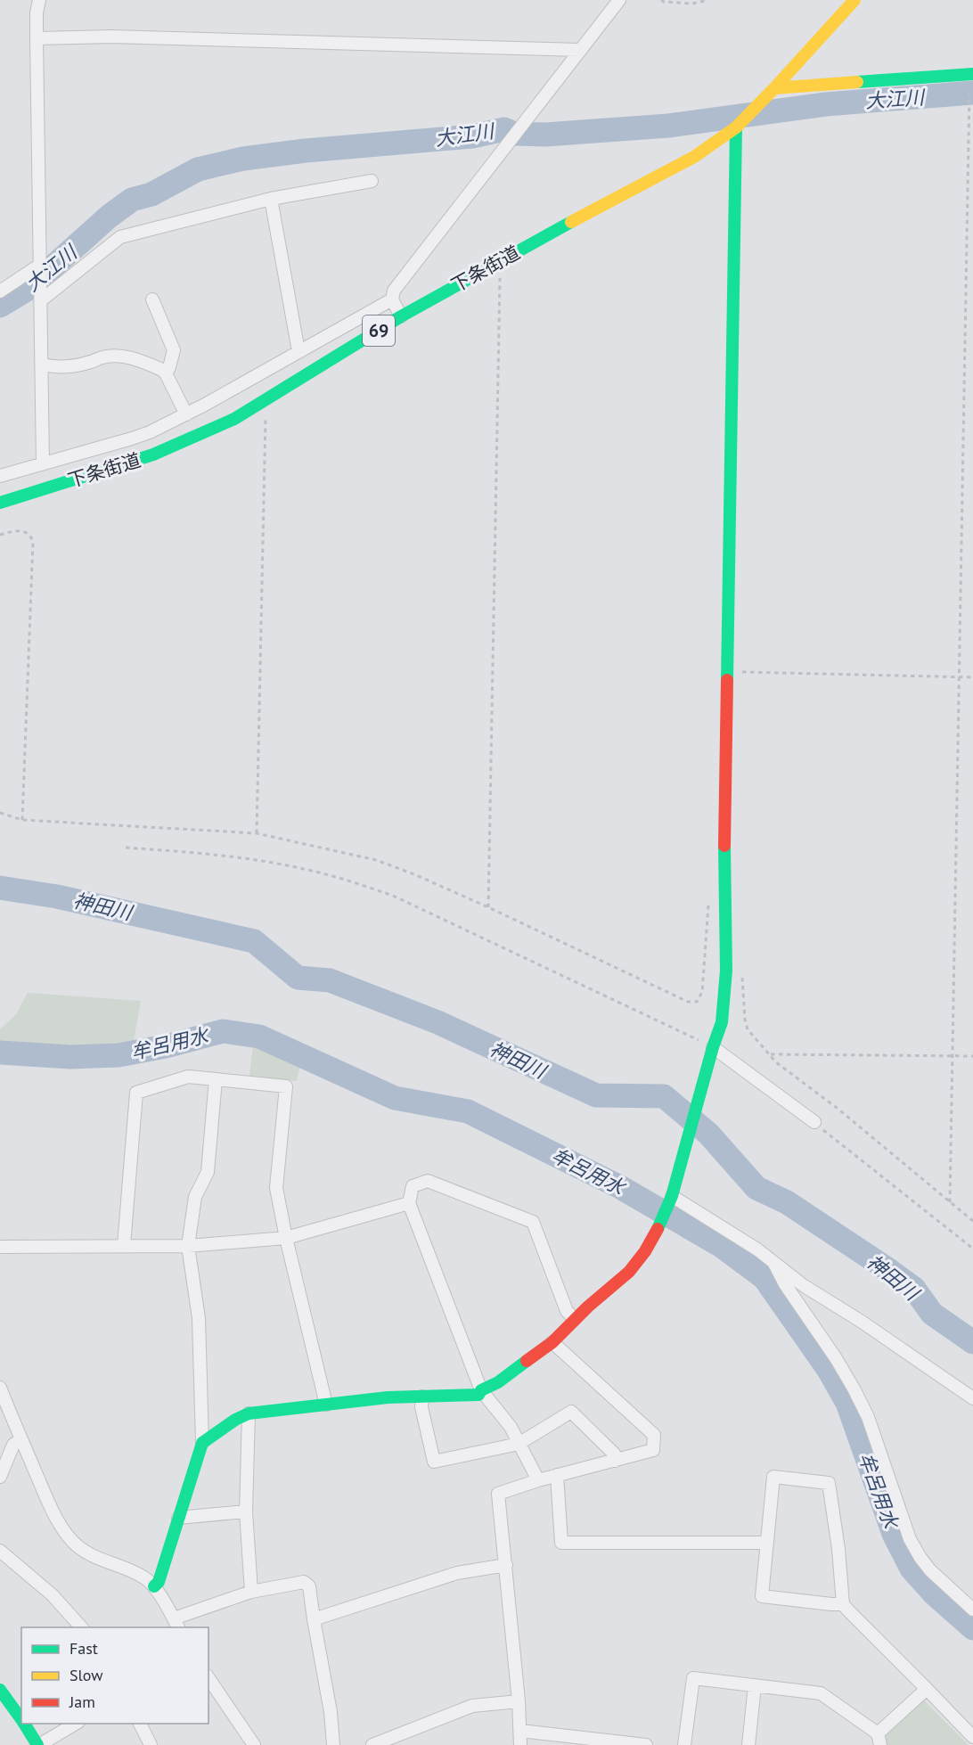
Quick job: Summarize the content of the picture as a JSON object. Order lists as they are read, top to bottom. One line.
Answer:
{"streets":{"street":["下条街道","69"]},"water":["大江川","神田川","牟呂用水"],"legend":["Fast","Slow","Jam"]}
